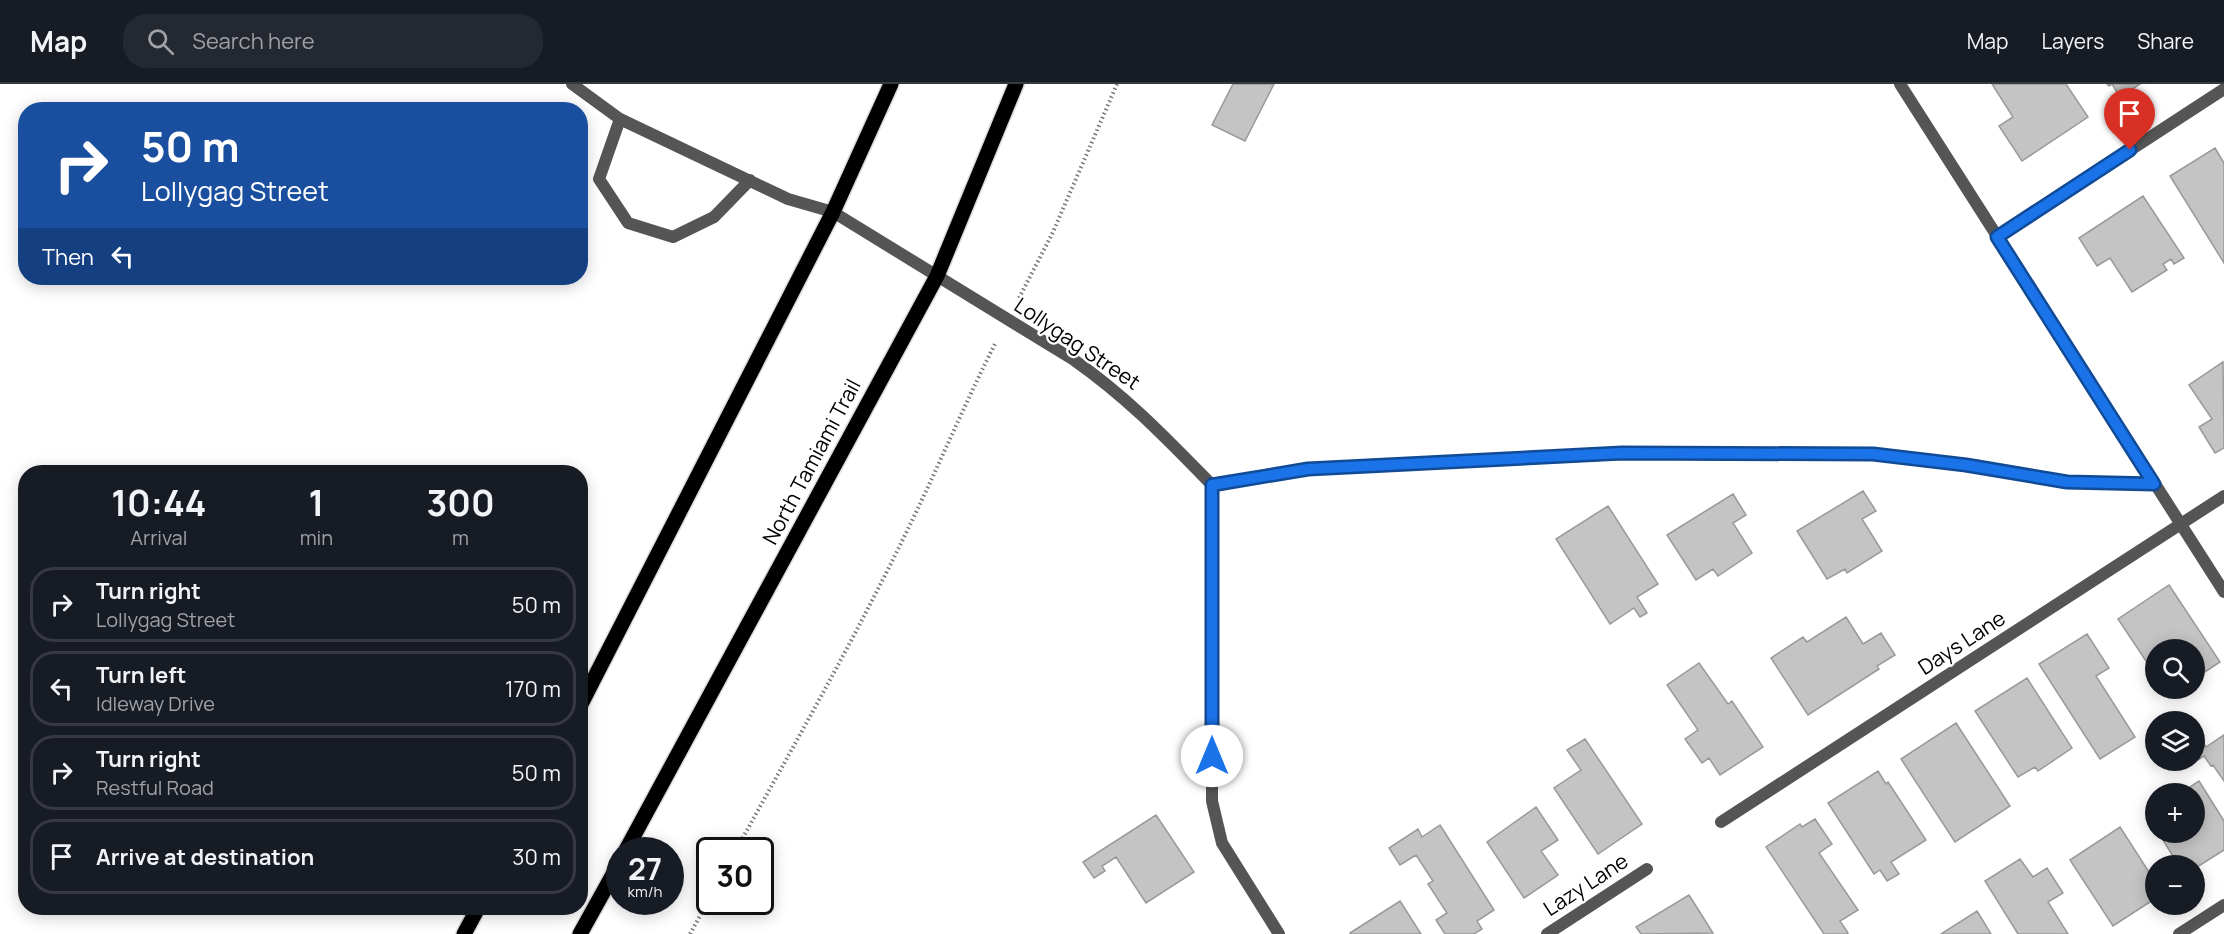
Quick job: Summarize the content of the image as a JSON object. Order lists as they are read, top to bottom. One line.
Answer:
{"streets":{"main road":["North Tamiami Trail"],"street":["Lollygag Street","Days Lane","Lazy Lane"]},"crossings":[["Lollygag Street","North Tamiami Trail"]],"page":{"header":"Map","search":"Search here","nav":["Map","Layers","Share"],"turn":["50 m","Lollygag Street"],"then":"Then","eta":["10:44","Arrival","1","min","300","m"],"list":[{"name":"Turn right","note":"Lollygag Street","value":"50 m"},{"name":"Turn left","note":"Idleway Drive","value":"170 m"},{"name":"Turn right","note":"Restful Road","value":"50 m"},{"name":"Arrive at destination","value":"30 m"}],"map_buttons":["+","−"],"speed":"27 km/h","limit":"30"}}
